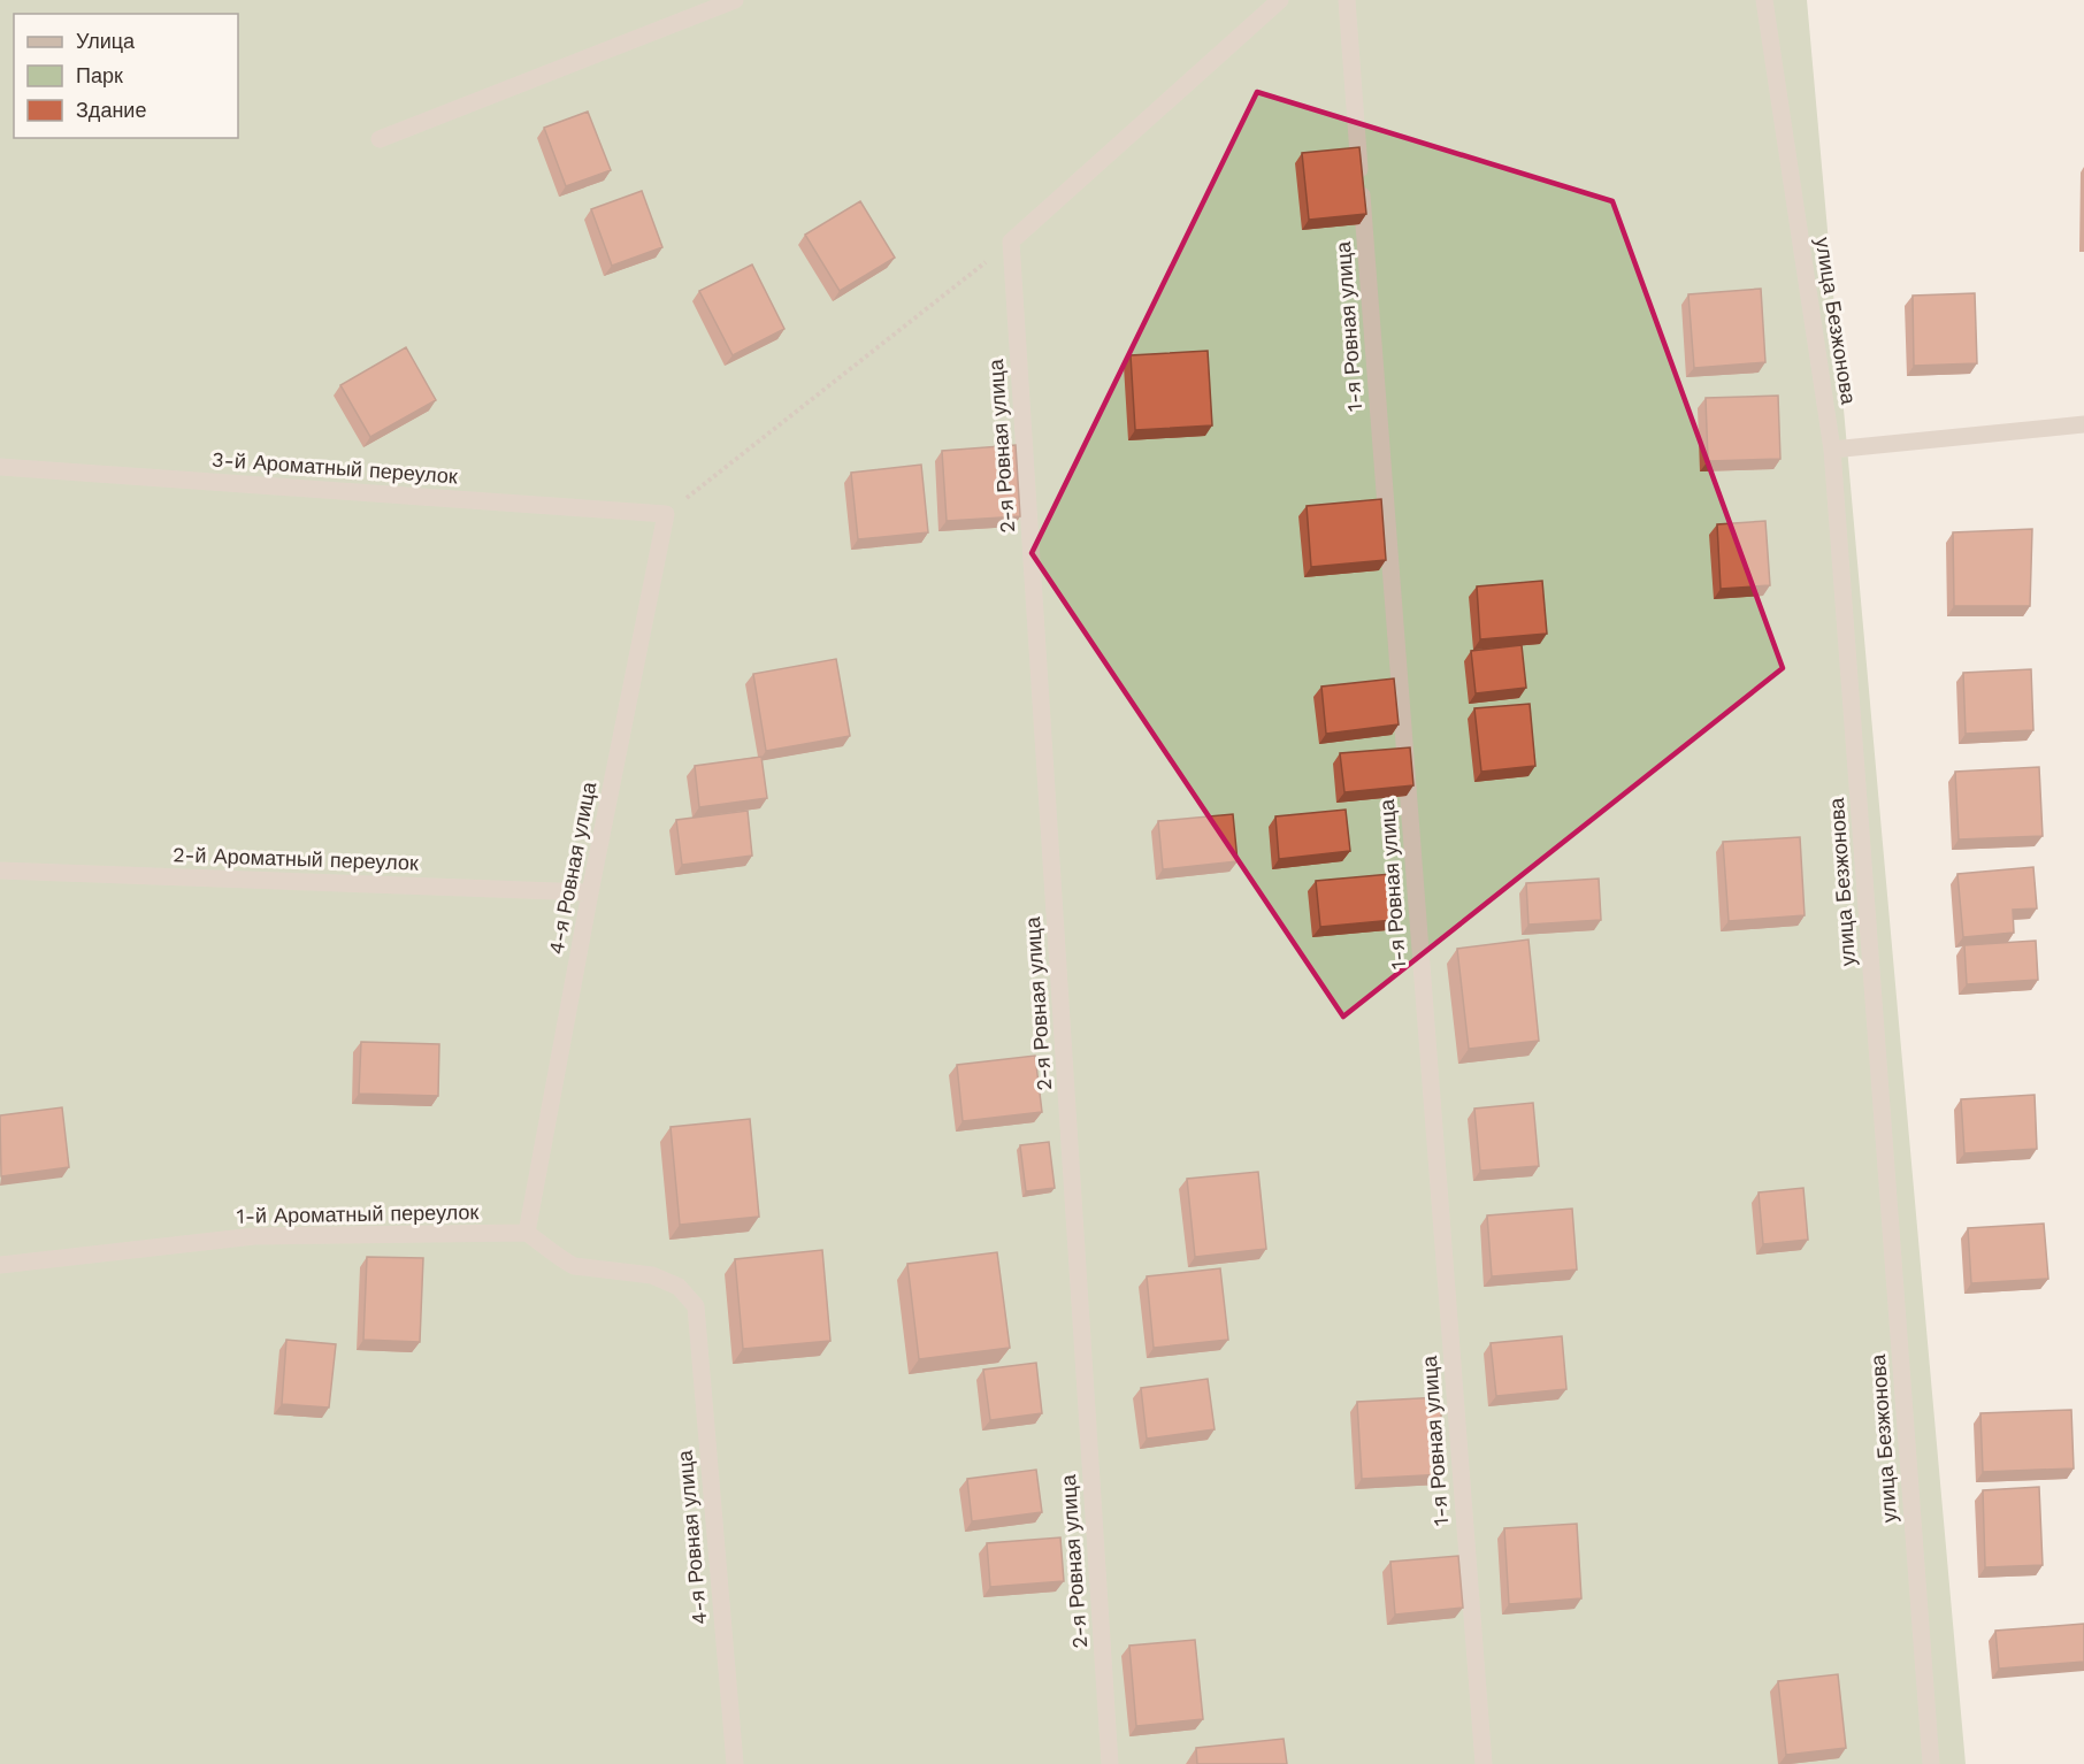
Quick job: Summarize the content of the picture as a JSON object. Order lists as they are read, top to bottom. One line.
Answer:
{"streets":{"street":["улица Безжонова","1-я Ровная улица","2-я Ровная улица","3-й Ароматный переулок","2-й Ароматный переулок","4-я Ровная улица","1-й Ароматный переулок"]},"crossings":[["3-й Ароматный переулок","4-я Ровная улица"],["2-й Ароматный переулок","4-я Ровная улица"],["4-я Ровная улица","1-й Ароматный переулок"]],"legend":["Улица","Парк","Здание"]}
